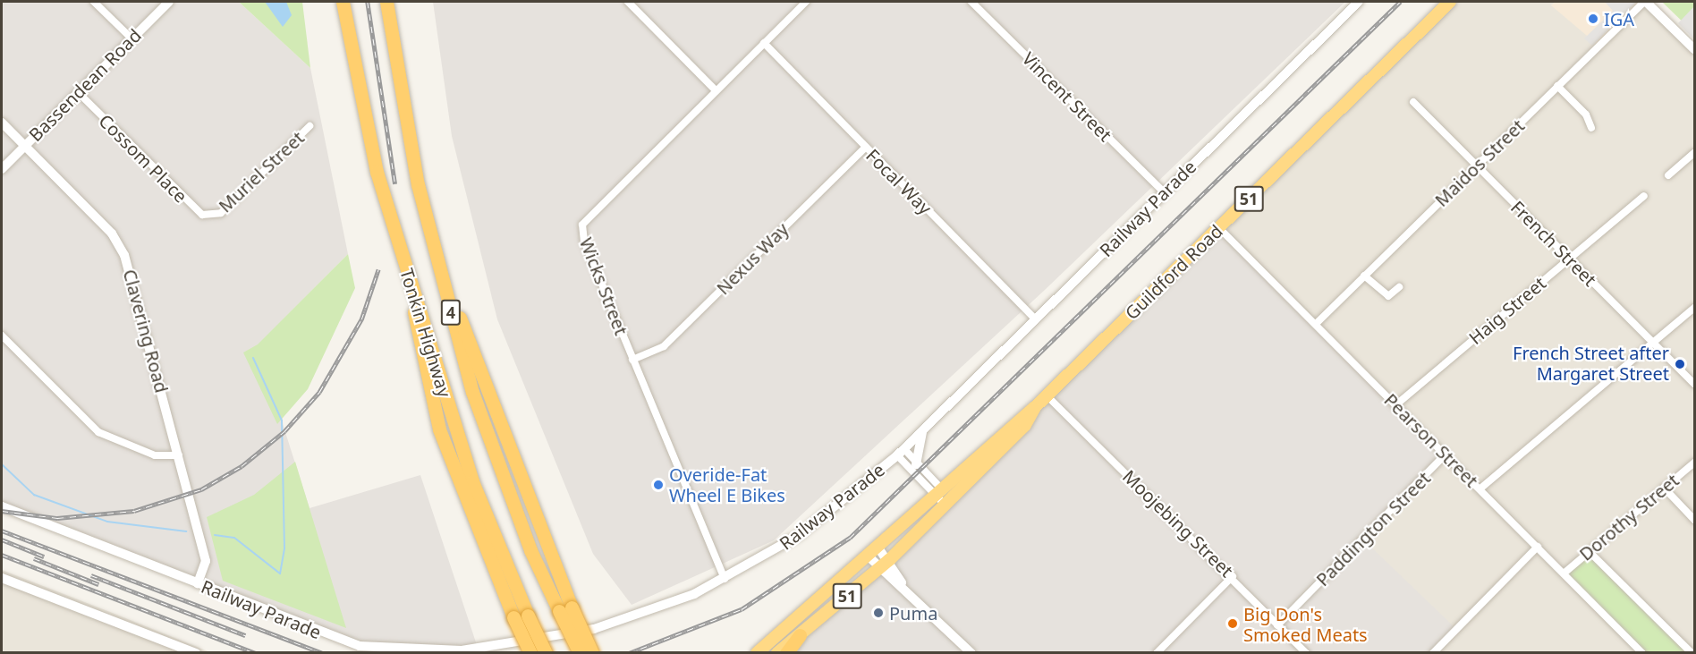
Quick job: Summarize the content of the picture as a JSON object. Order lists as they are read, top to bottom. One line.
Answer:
{"streets":{"highway":["51","Guildford Road","4","Tonkin Highway"],"street":["Bassendean Road","Vincent Street","Cossom Place","Maidos Street","Muriel Street","Focal Way","Railway Parade","French Street","Nexus Way","Wicks Street","Haig Street","Clavering Road","Pearson Street","Dorothy Street","Moojebing Street","Paddington Street"]},"crossings":[["Bassendean Road","Cossom Place"],["Bassendean Road","Clavering Road"],["Vincent Street","Railway Parade"],["Cossom Place","Muriel Street"],["Maidos Street","French Street"],["Maidos Street","Pearson Street"],["Focal Way","Railway Parade"],["Focal Way","Nexus Way"],["Focal Way","Wicks Street"],["Railway Parade","Wicks Street"],["Railway Parade","Clavering Road"],["French Street","Haig Street"],["Nexus Way","Wicks Street"],["Guildford Road","Pearson Street"],["Guildford Road","Moojebing Street"],["Haig Street","Pearson Street"],["Pearson Street","Dorothy Street"],["Pearson Street","Paddington Street"],["Moojebing Street","Paddington Street"]],"places":["IGA","French Street after Margaret Street","Overide-Fat Wheel E Bikes","Puma","Big Don's Smoked Meats"]}
